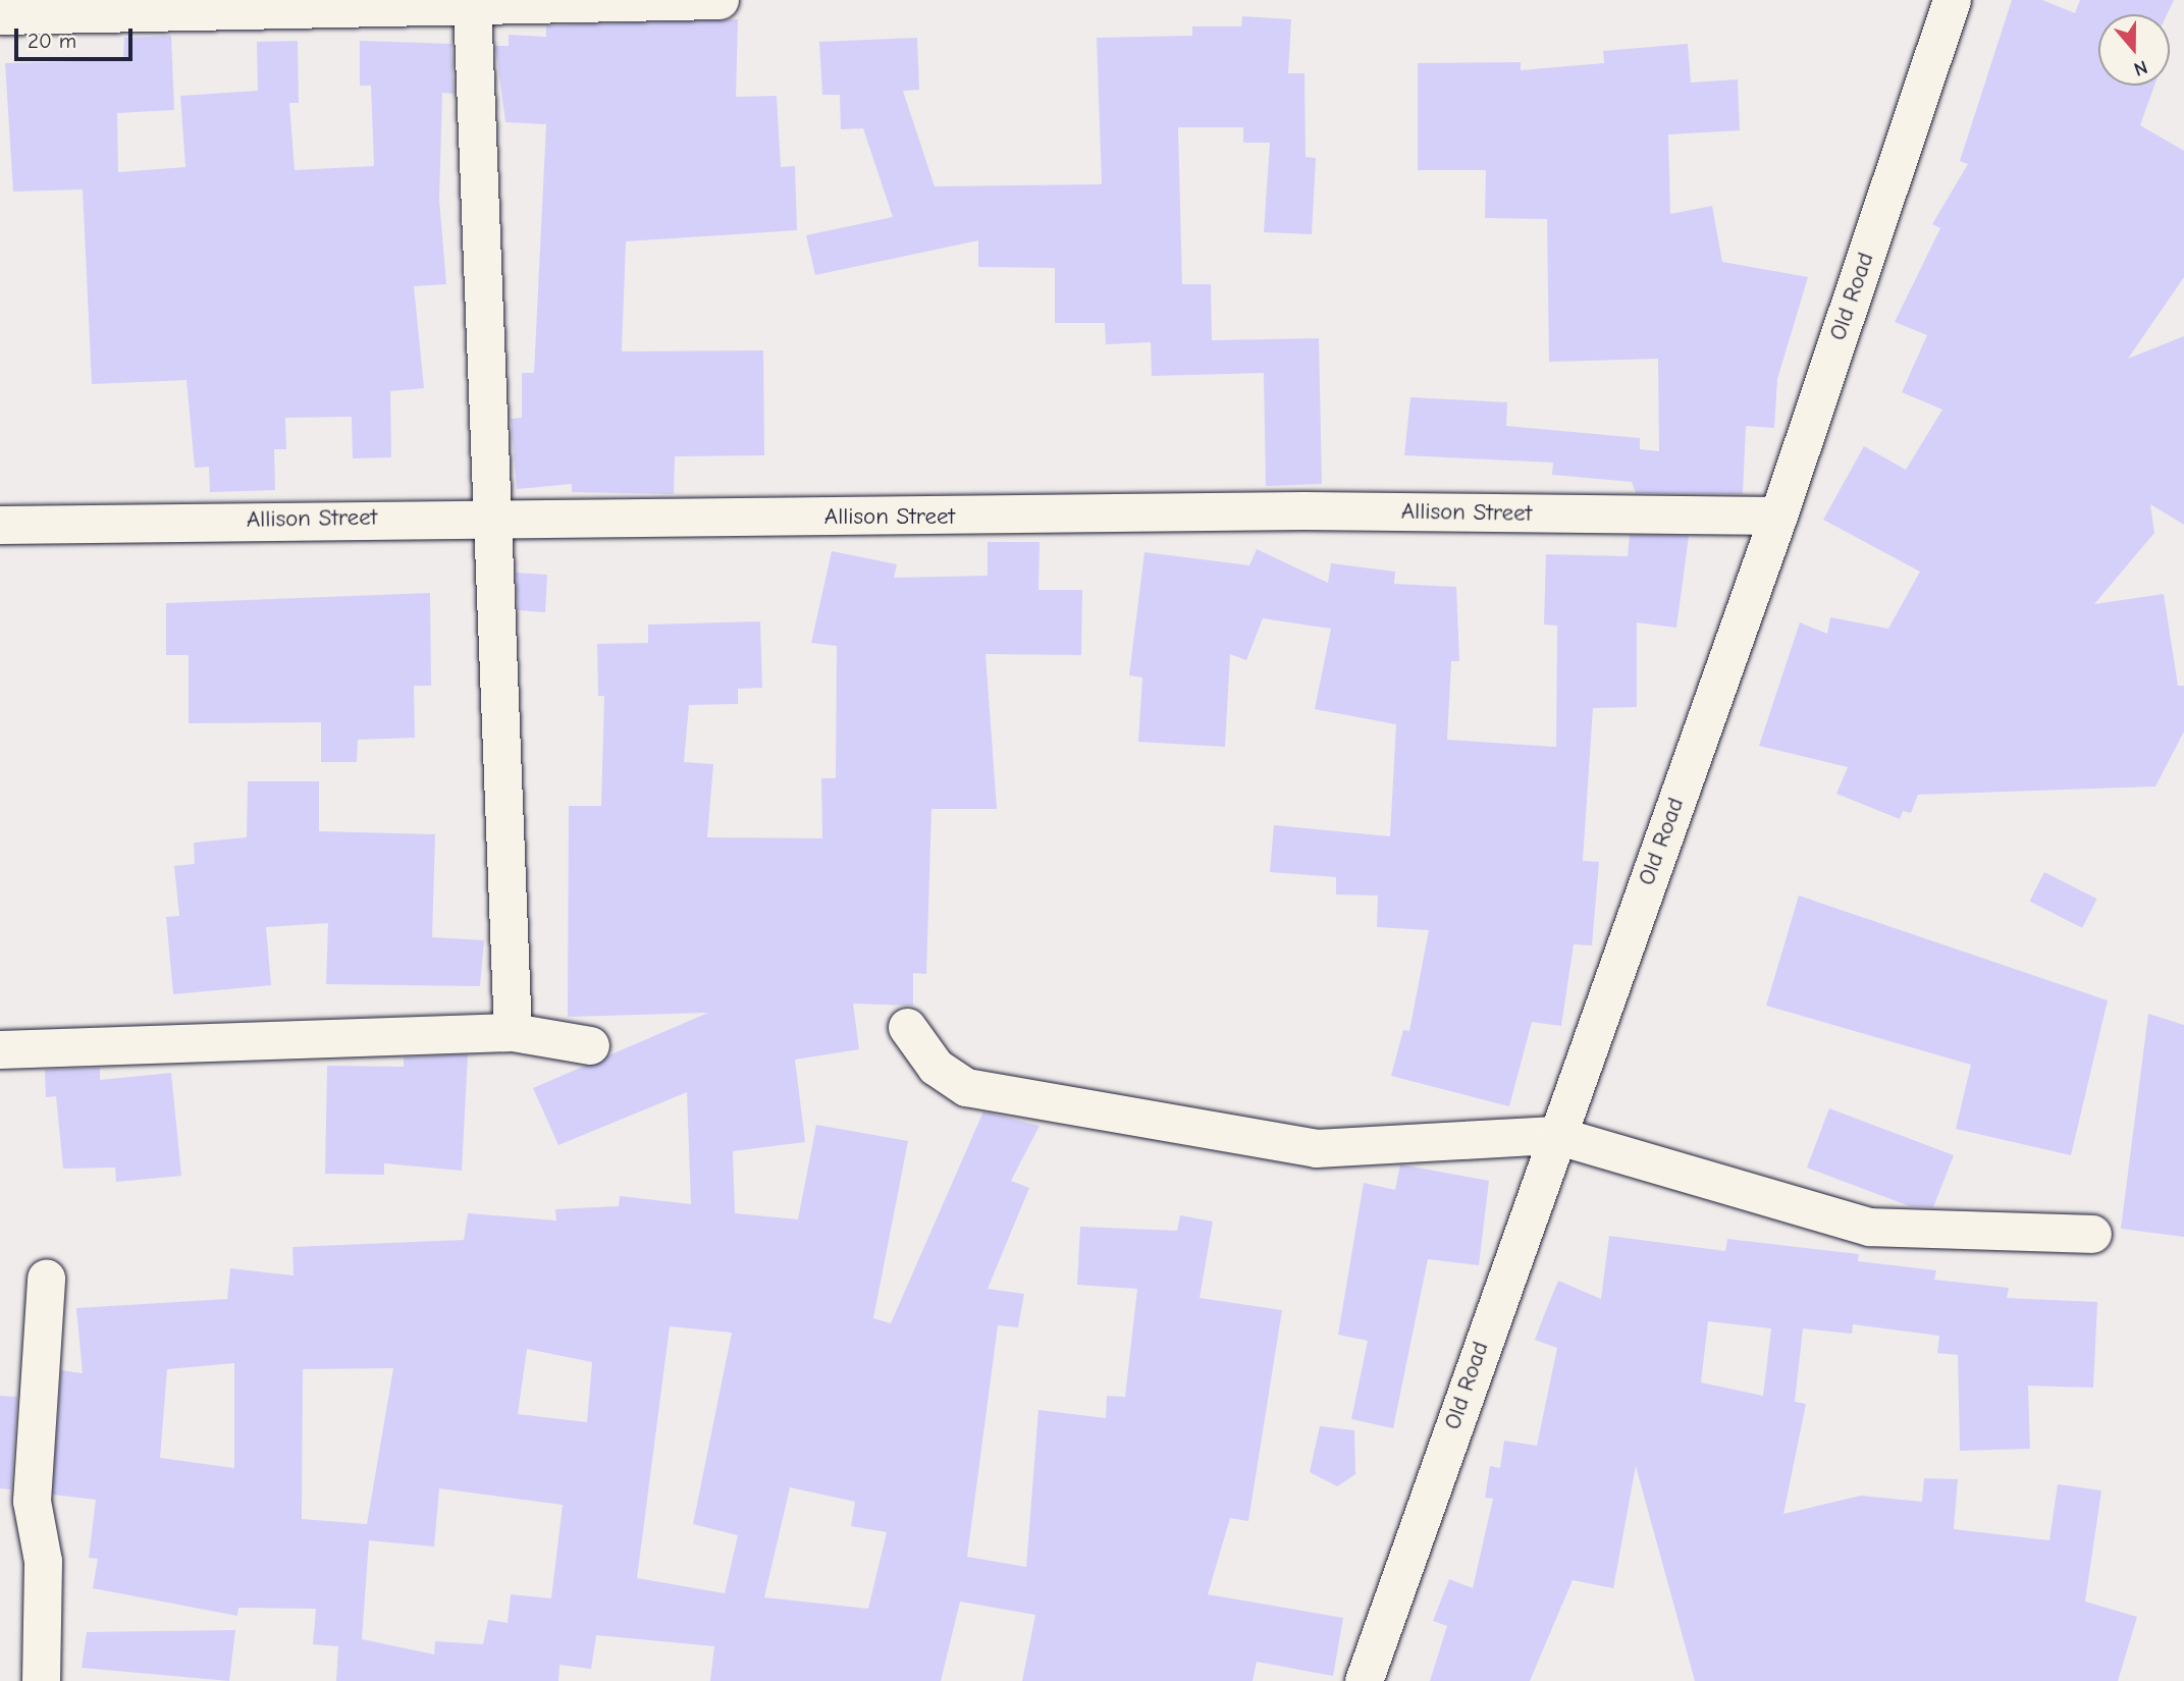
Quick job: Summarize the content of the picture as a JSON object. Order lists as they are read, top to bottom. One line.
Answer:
{"streets":{"street":["Old Road","Allison Street"]},"crossings":[["Old Road","Allison Street"]],"scale_bar":"20 m","north":"bottom"}
